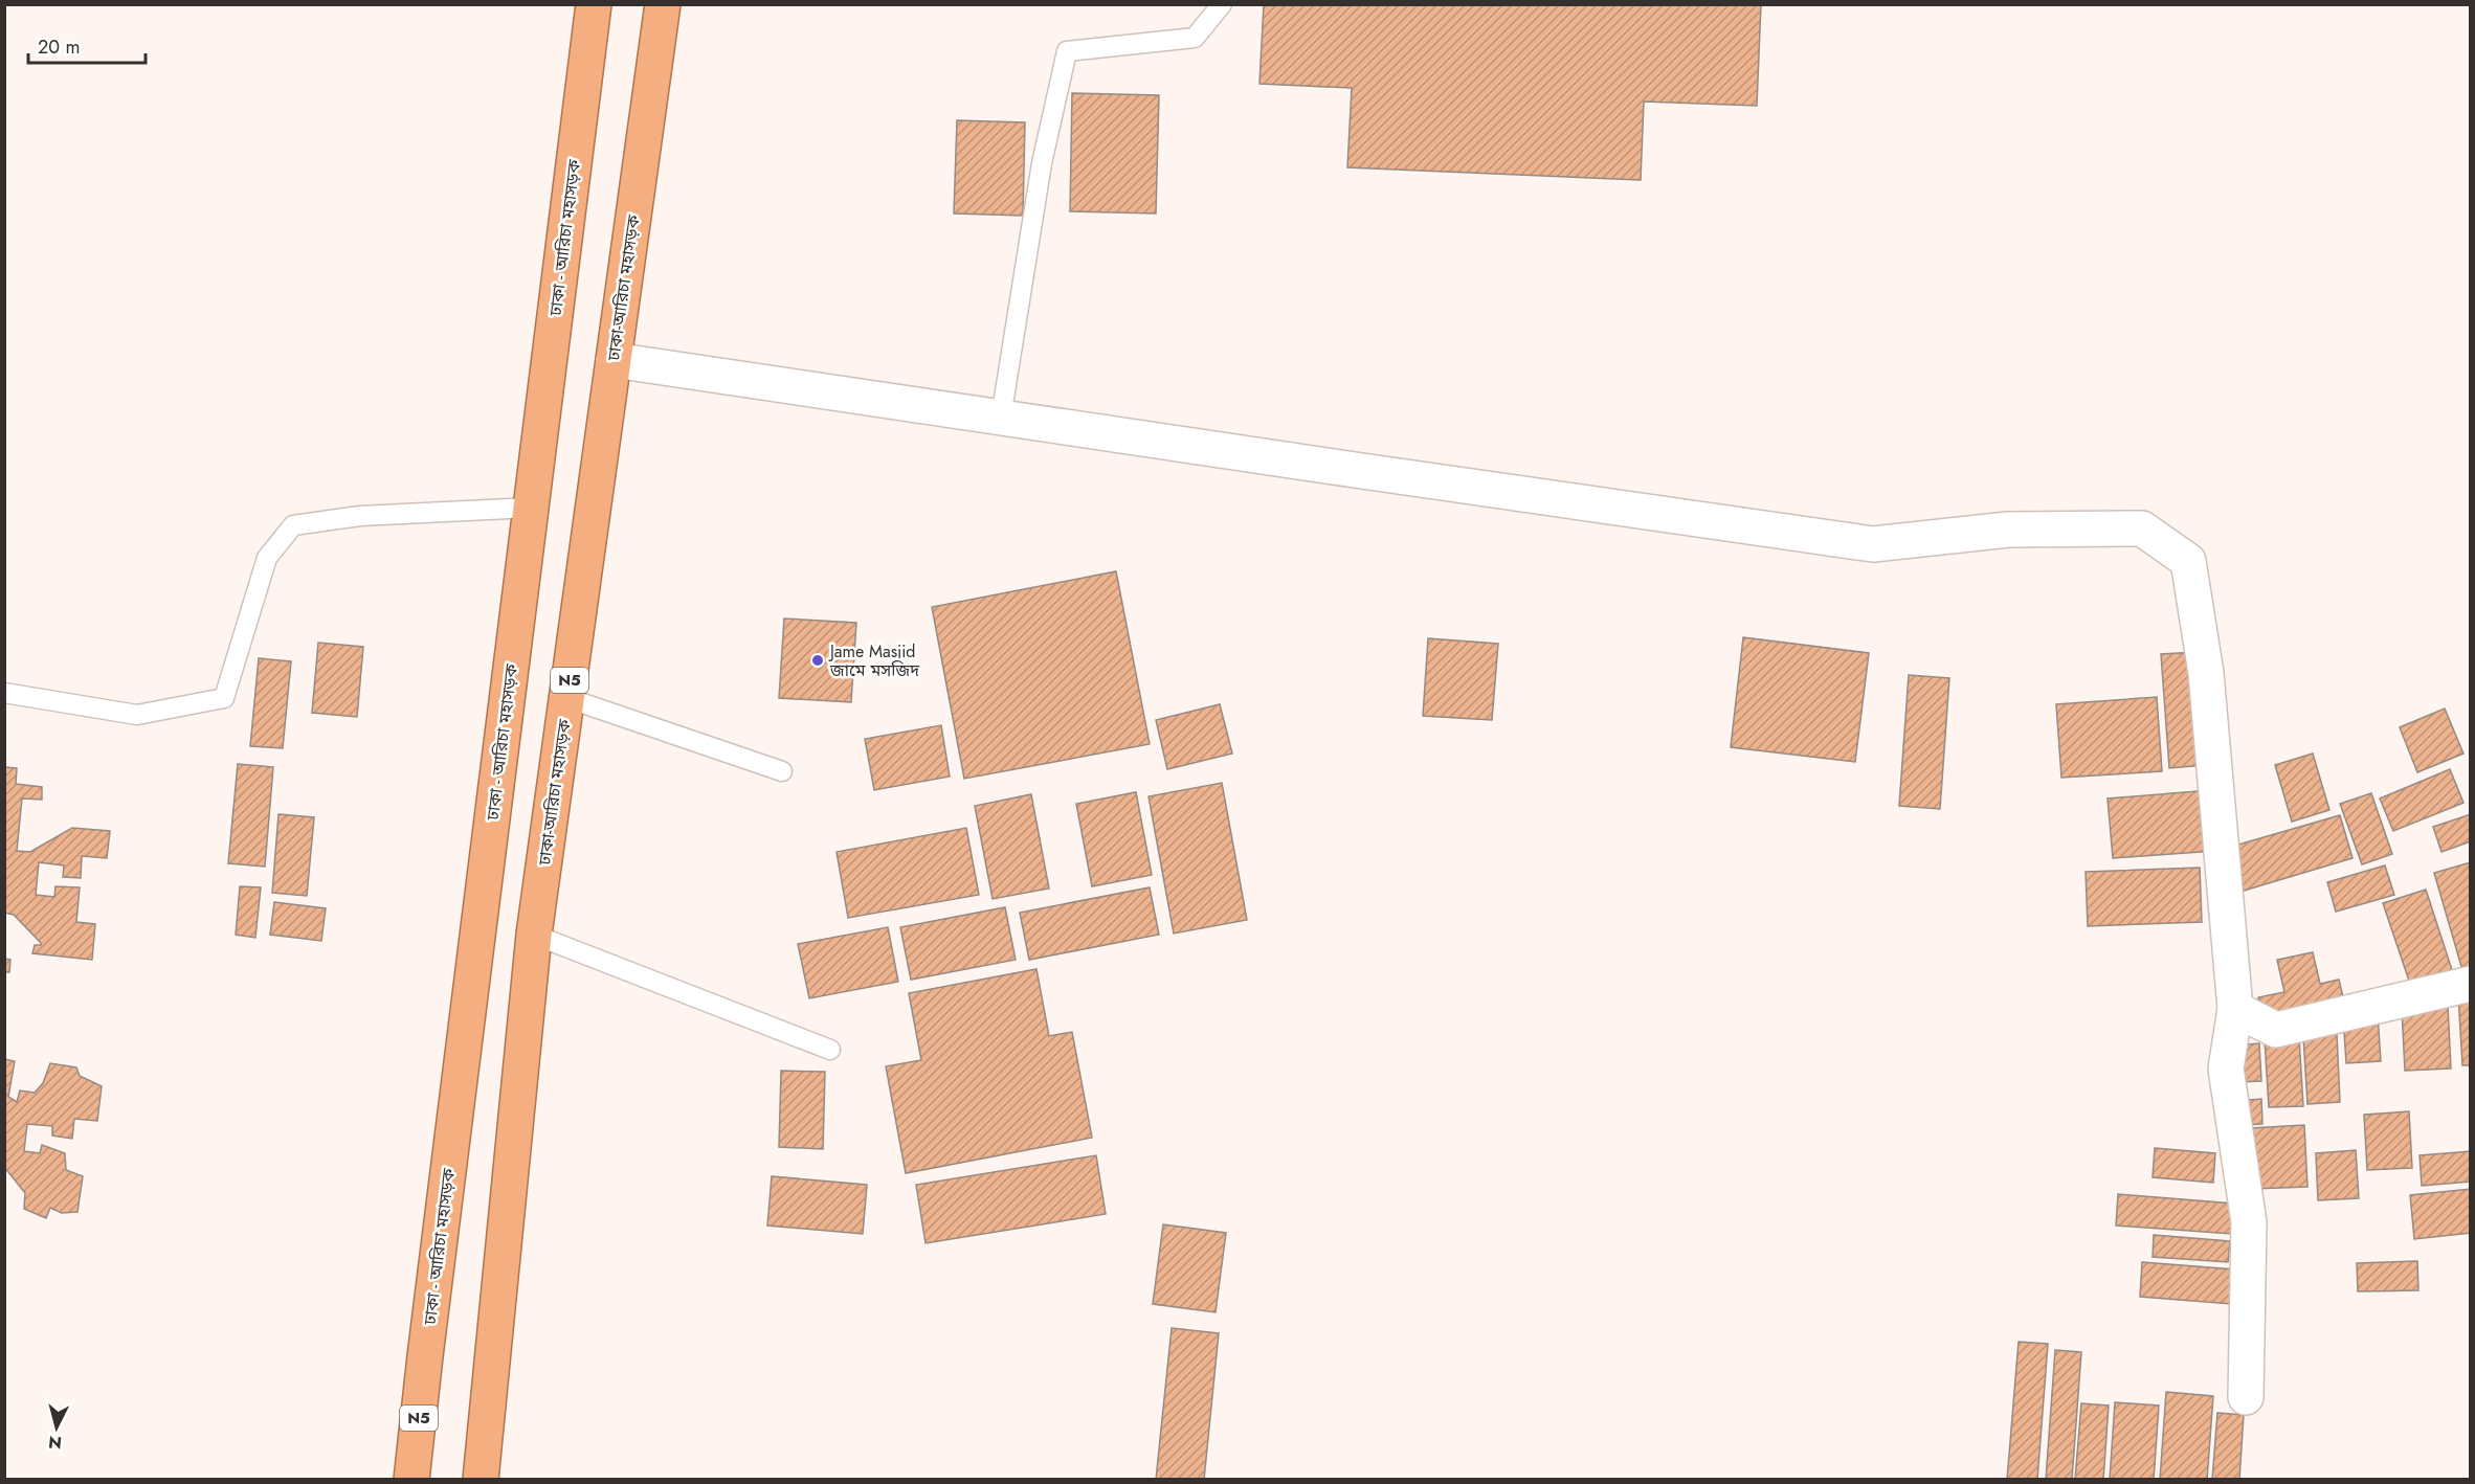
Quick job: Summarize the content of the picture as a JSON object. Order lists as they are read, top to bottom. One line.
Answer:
{"streets":{"highway":["ঢাকা - আরিচা মহাসড়ক","ঢাকা-আরিচা মহাসড়ক","N5"]},"places":["Jame Masjid জামে মসজিদ"],"scale_bar":"20 m","north":"bottom"}
